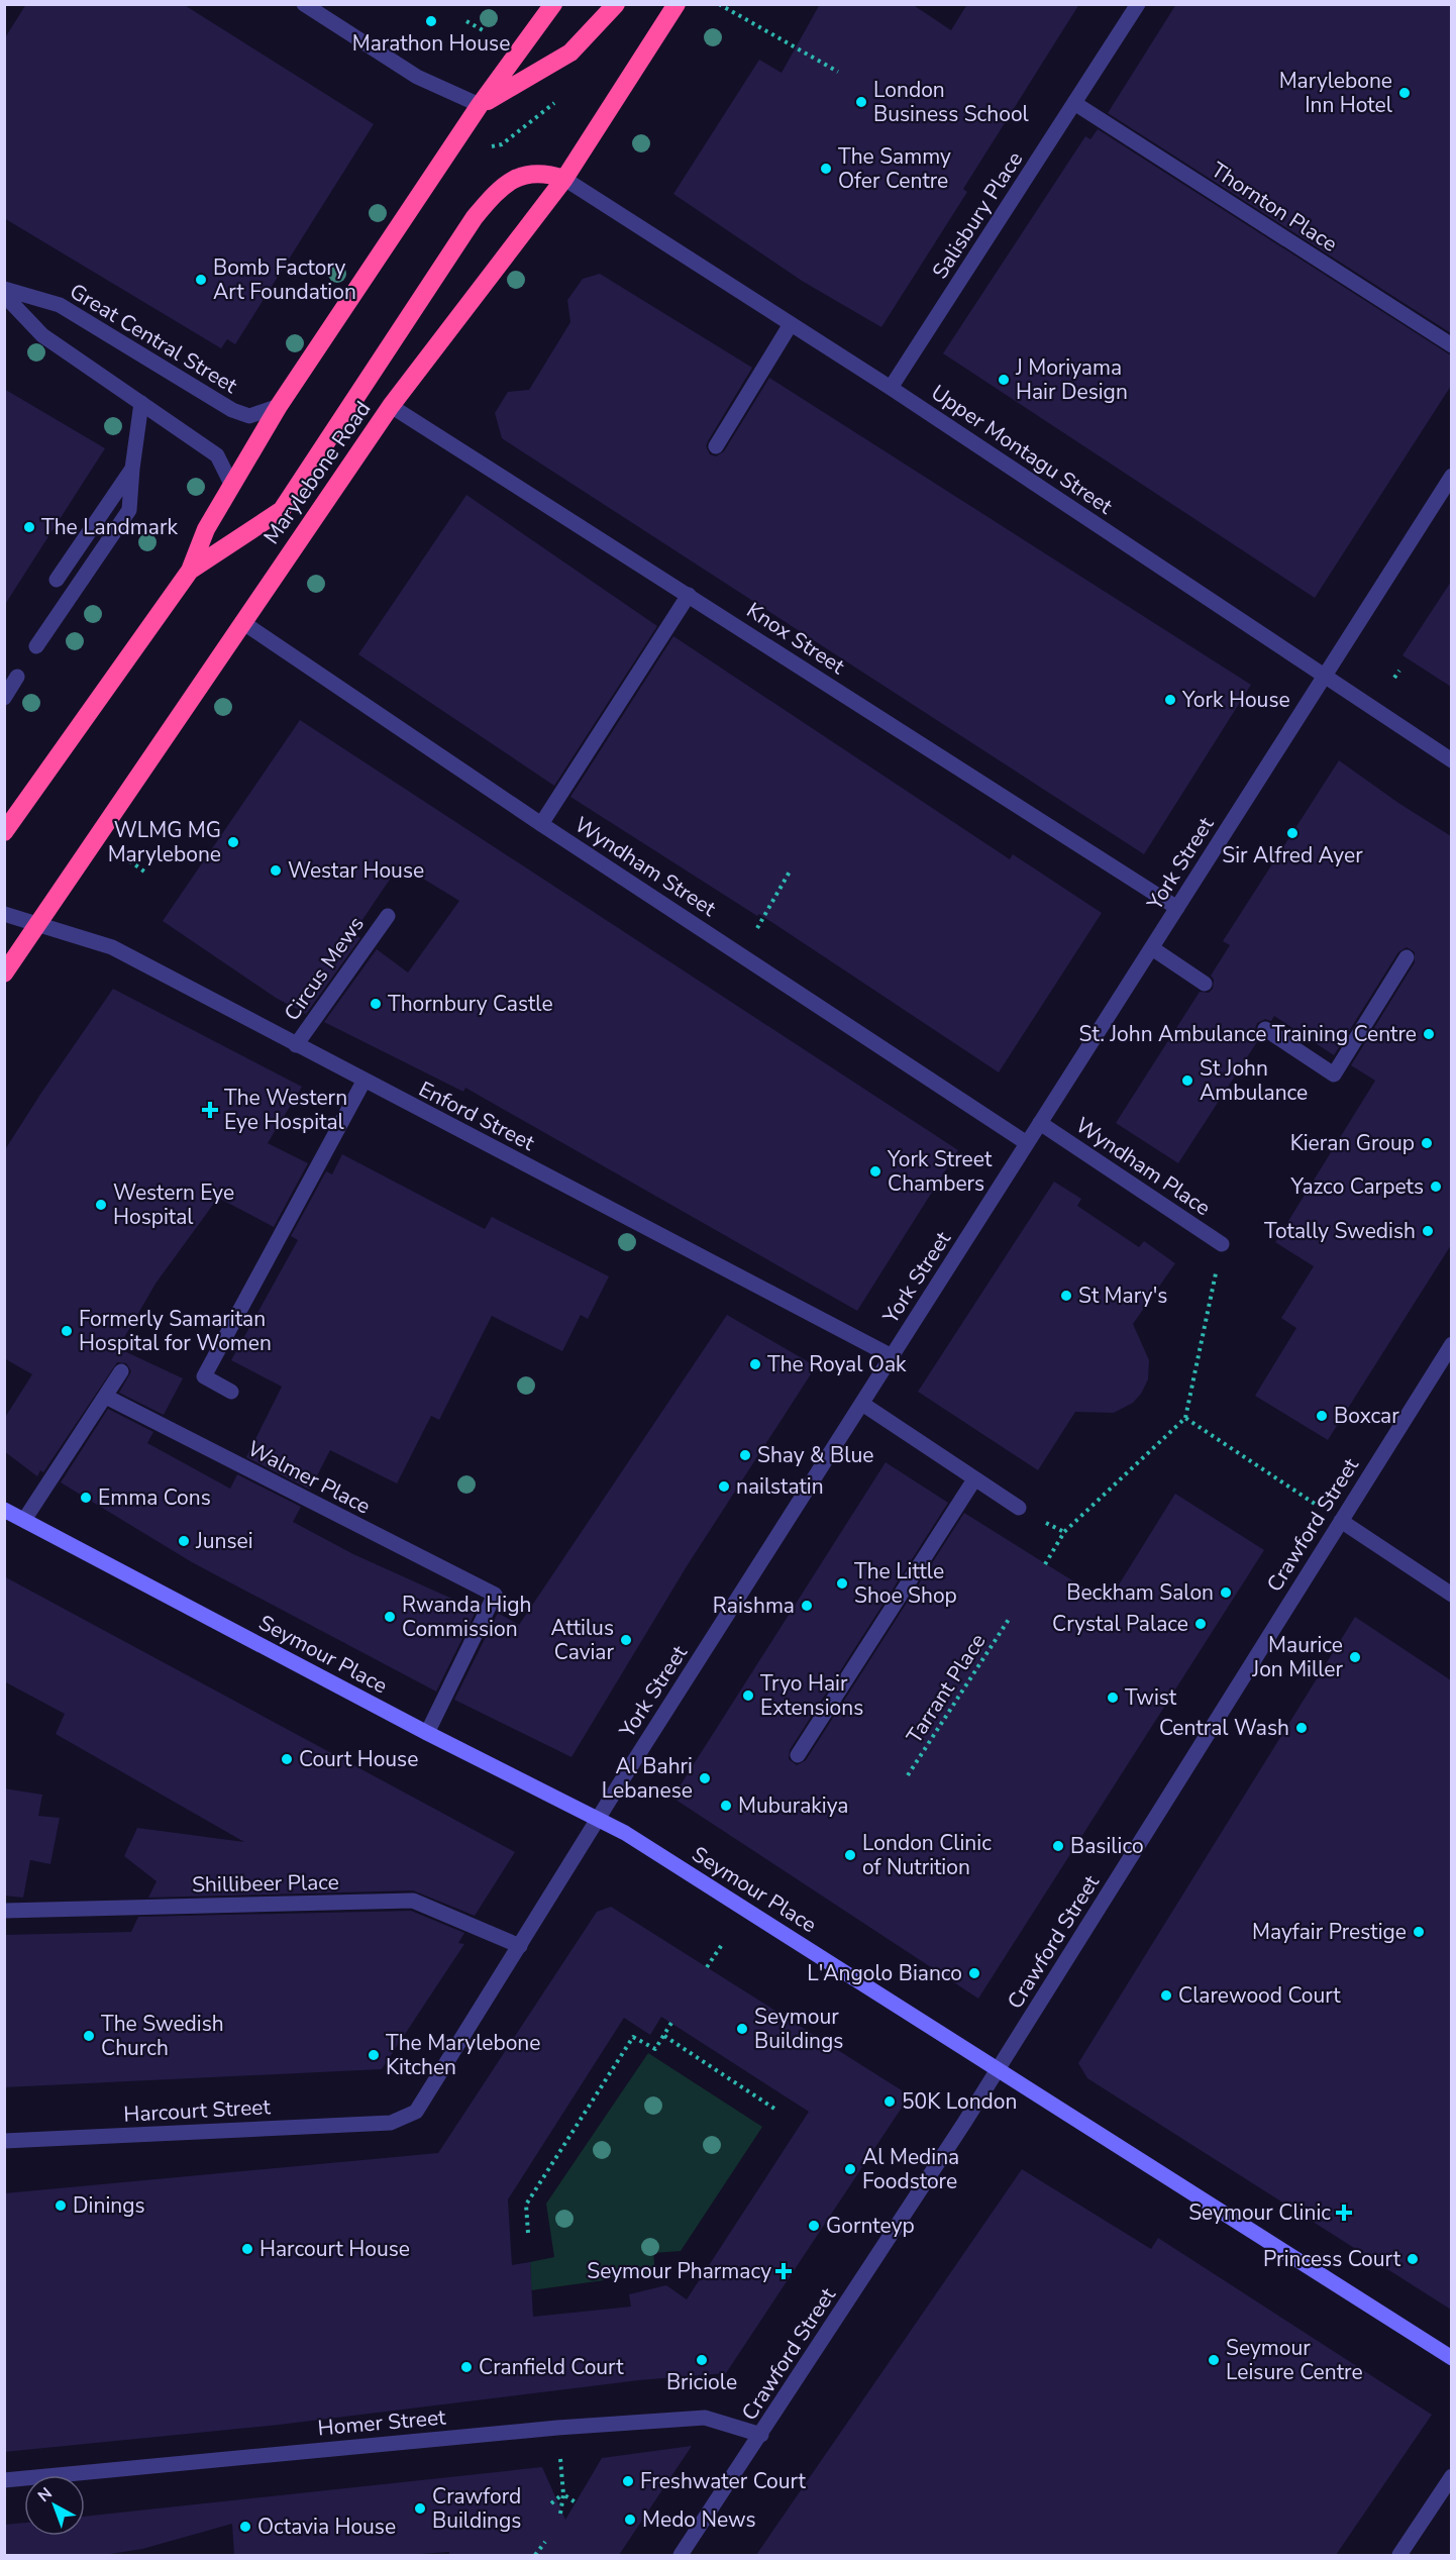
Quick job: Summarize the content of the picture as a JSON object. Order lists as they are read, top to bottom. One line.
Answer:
{"streets":{"highway":["Marylebone Road"],"street":["Thornton Place","Salisbury Place","Great Central Street","Upper Montagu Street","Knox Street","York Street","Wyndham Street","Circus Mews","Enford Street","Wyndham Place","Walmer Place","Crawford Street","Seymour Place","Shillibeer Place","Harcourt Street","Homer Street"],"path":["Tarrant Place"]},"crossings":[["Thornton Place","Salisbury Place"],["Salisbury Place","Upper Montagu Street"],["Upper Montagu Street","Marylebone Road"],["Upper Montagu Street","York Street"],["Marylebone Road","Knox Street"],["Marylebone Road","Wyndham Street"],["Marylebone Road","Enford Street"],["Knox Street","York Street"],["York Street","Wyndham Street"],["York Street","Enford Street"],["York Street","Wyndham Place"],["York Street","Seymour Place"],["York Street","Shillibeer Place"],["York Street","Harcourt Street"],["Circus Mews","Enford Street"],["Walmer Place","Seymour Place"],["Crawford Street","Seymour Place"],["Crawford Street","Homer Street"]],"places":{"other":["Marathon House","Marylebone Inn Hotel","London Business School","The Sammy Ofer Centre","Bomb Factory Art Foundation","J Moriyama Hair Design","The Landmark","York House","Sir Alfred Ayer","WLMG MG Marylebone","Westar House","Thornbury Castle","St. John Ambulance Training Centre","St John Ambulance","Kieran Group","York Street Chambers","Yazco Carpets","Western Eye Hospital","Totally Swedish","St Mary's","Formerly Samaritan Hospital for Women","The Royal Oak","Boxcar","Shay & Blue","nailstatin","Emma Cons","Junsei","The Little Shoe Shop","Beckham Salon","Raishma","Rwanda High Commission","Crystal Palace","Attilus Caviar","Maurice Jon Miller","Tryo Hair Extensions","Twist","Central Wash","Court House","Al Bahri Lebanese","Muburakiya","Basilico","London Clinic of Nutrition","Mayfair Prestige","L'Angolo Bianco","Clarewood Court","Seymour Buildings","The Swedish Church","The Marylebone Kitchen","50K London","Al Medina Foodstore","Dinings","Gornteyp","Harcourt House","Princess Court","Briciole","Seymour Leisure Centre","Cranfield Court","Freshwater Court","Crawford Buildings","Medo News","Octavia House"],"health":["The Western Eye Hospital","Seymour Clinic","Seymour Pharmacy"]},"north":"top left"}
